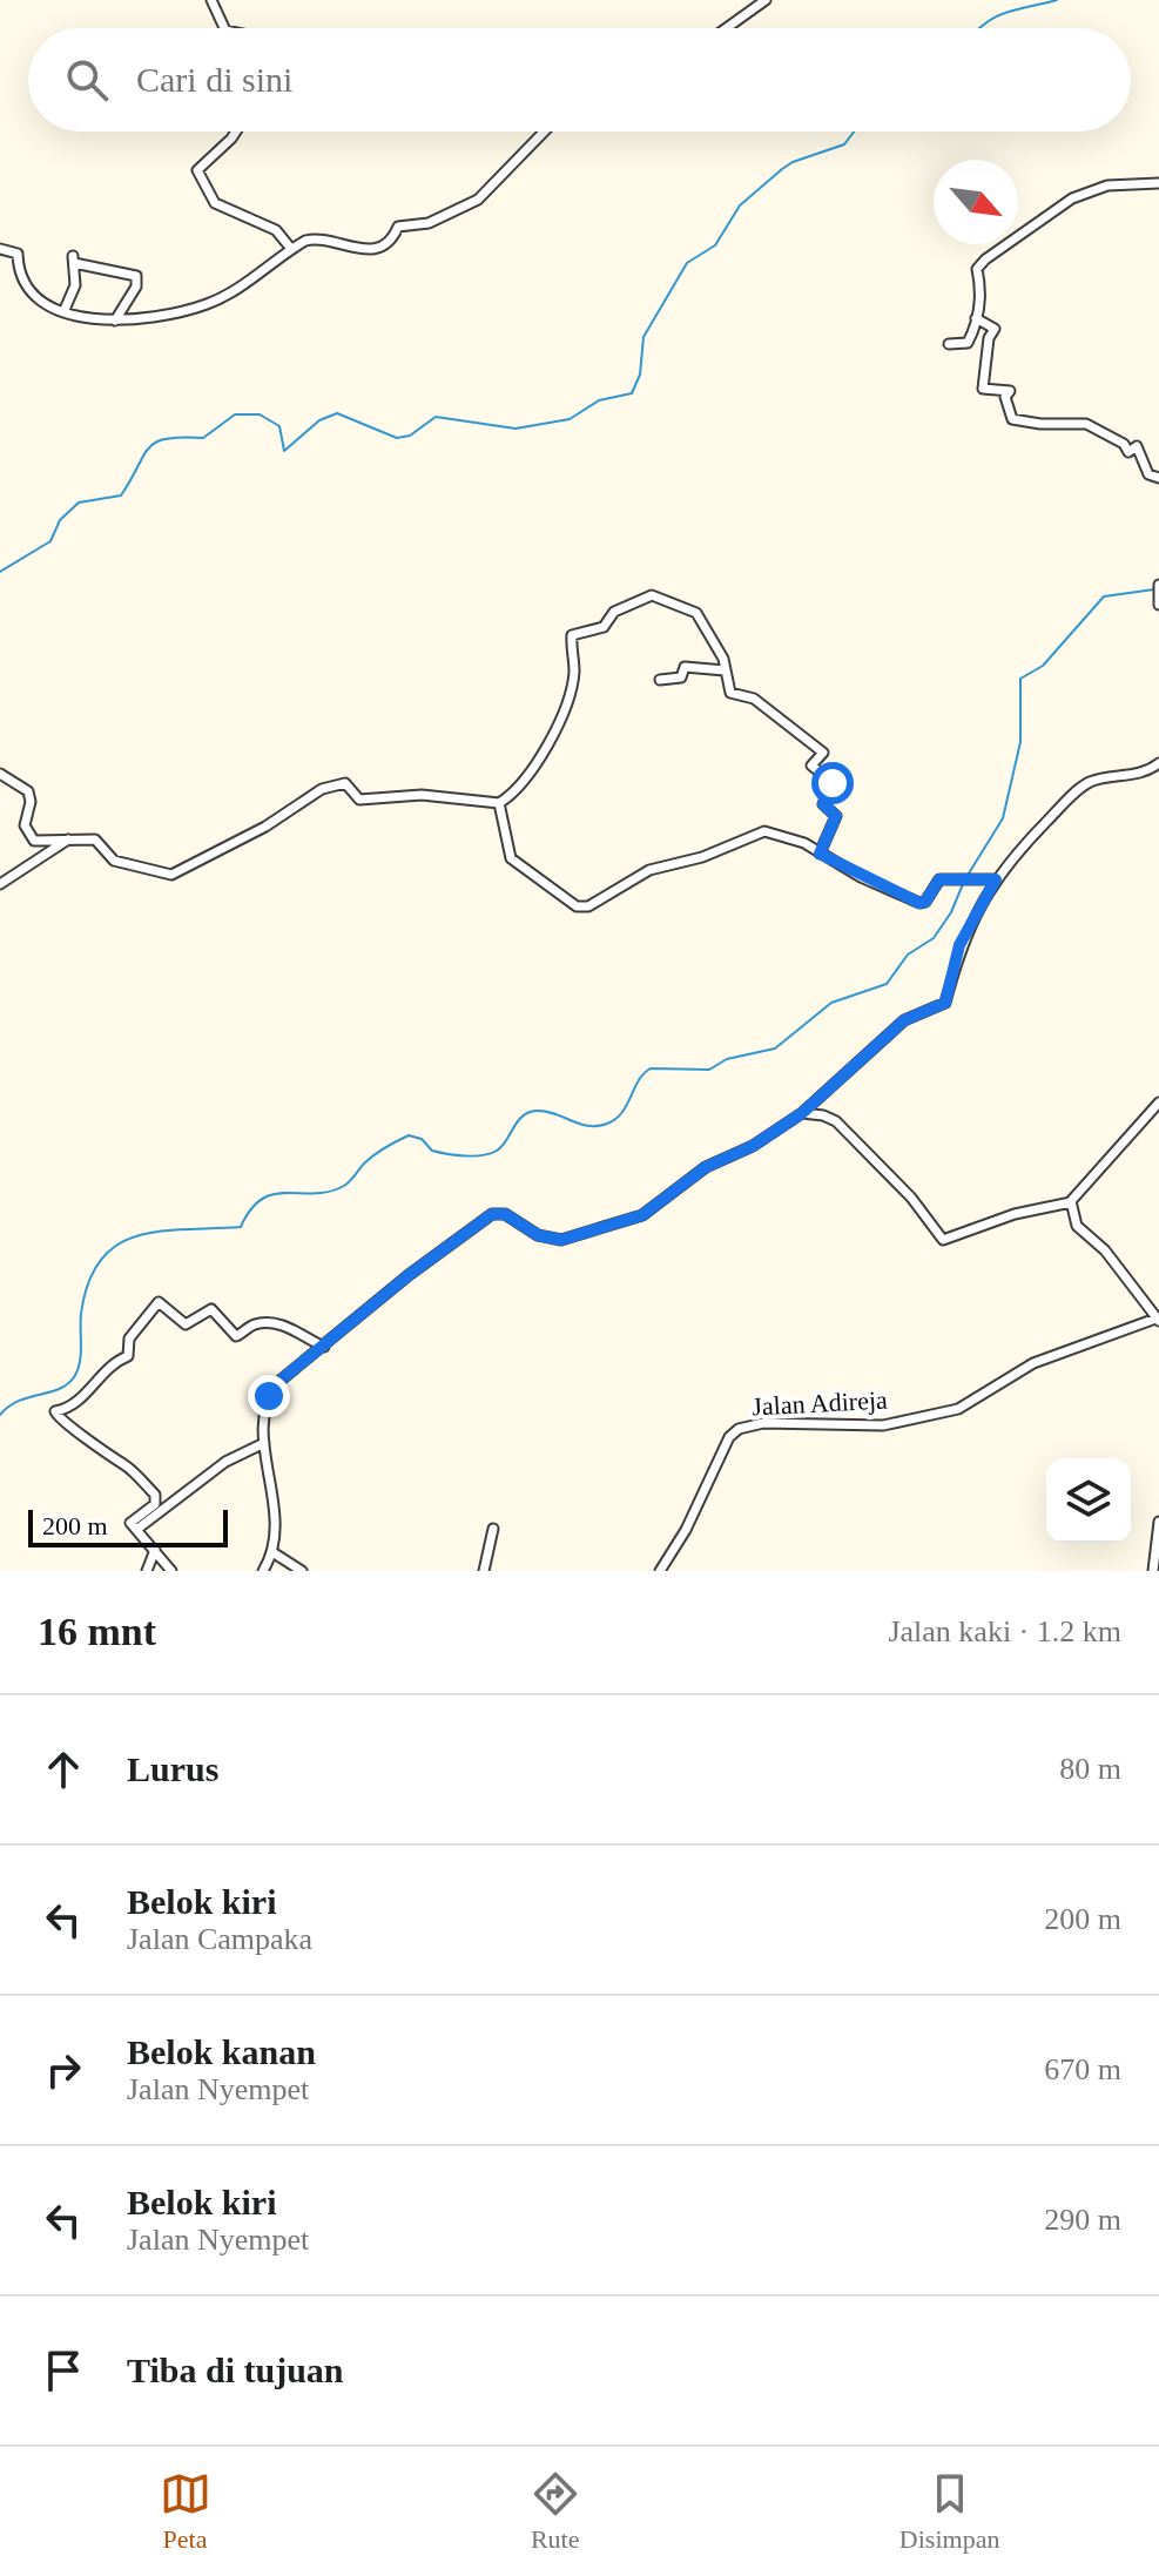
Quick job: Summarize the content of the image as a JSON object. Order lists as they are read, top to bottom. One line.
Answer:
{"streets":{"street":["Jalan Adireja"]},"scale_bar":"200 m","north":"bottom right","page":{"search":"Cari di sini","scale":"200 m","heading":["16 mnt","Jalan kaki · 1.2 km"],"list":[["Lurus","80 m"],["Belok kiri","Jalan Campaka","200 m"],["Belok kanan","Jalan Nyempet","670 m"],["Belok kiri","Jalan Nyempet","290 m"],"Tiba di tujuan"],"nav":["Peta","Rute","Disimpan"]}}
